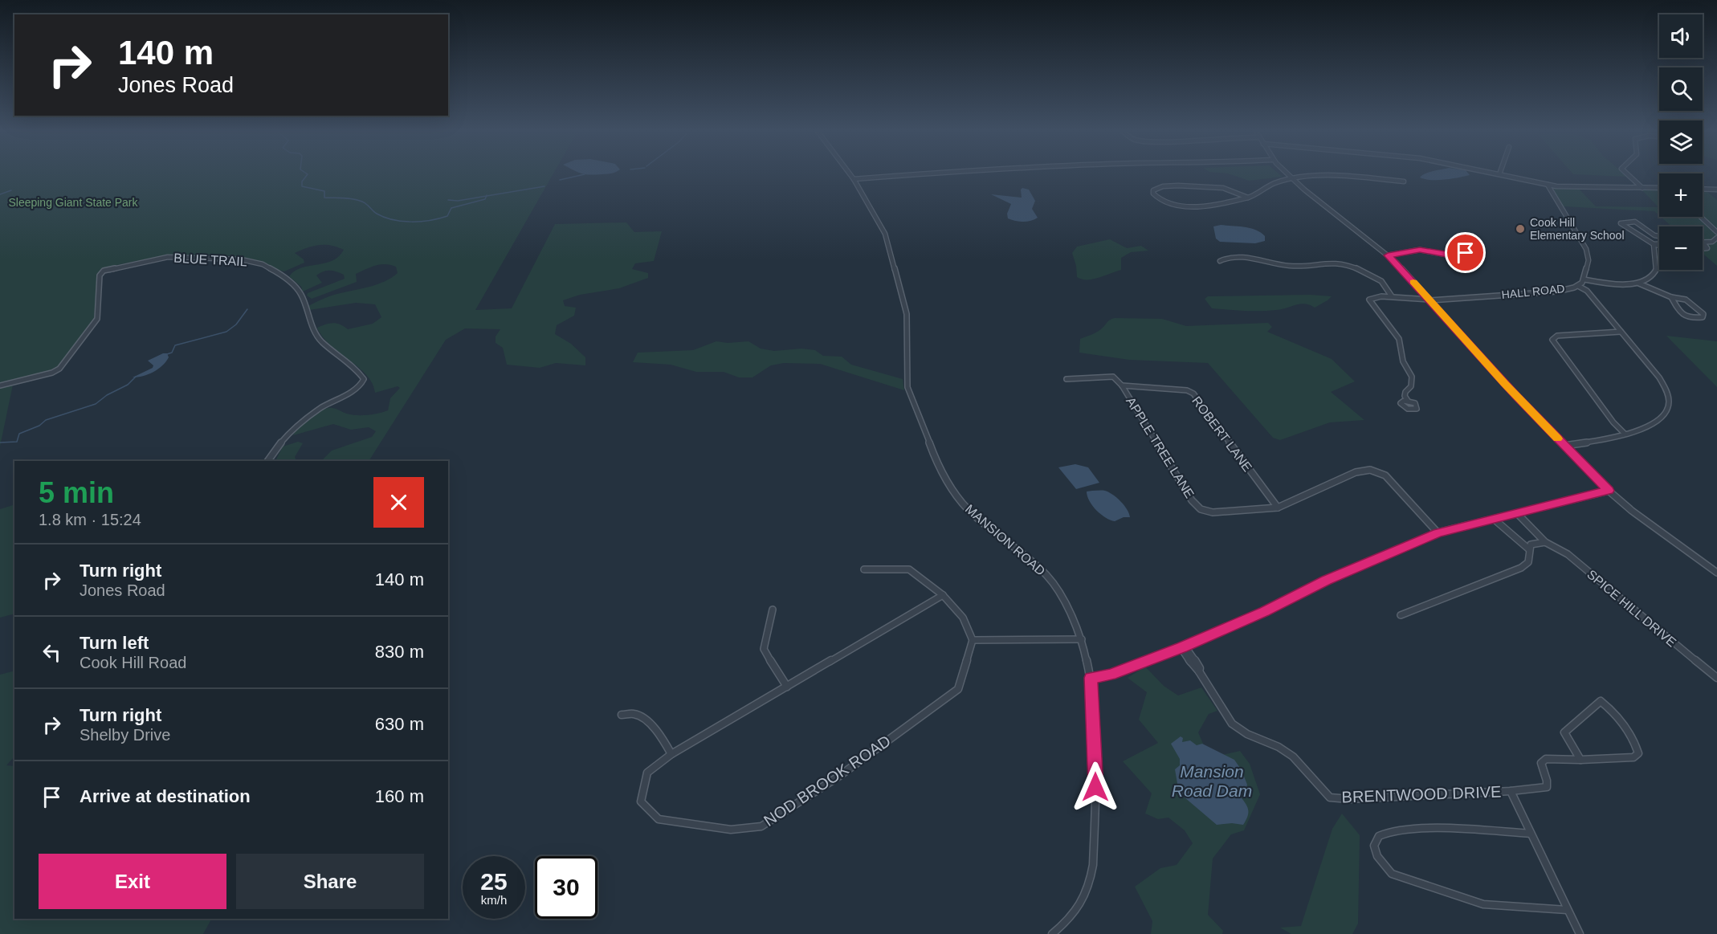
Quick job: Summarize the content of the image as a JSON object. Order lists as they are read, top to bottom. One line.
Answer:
{"streets":{"street":["BLUE TRAIL","HALL ROAD","ROBERT LANE","APPLE TREE LANE","MANSION ROAD","SPICE HILL DRIVE","NOD BROOK ROAD","BRENTWOOD DRIVE"]},"crossings":[["ROBERT LANE","APPLE TREE LANE"]],"water":["Mansion Road Dam"],"parks":["Sleeping Giant State Park"],"places":["Cook Hill Elementary School"],"page":{"map_buttons":["+","−"],"turn":["140 m","Jones Road"],"heading":["5 min","1.8 km · 15:24"],"list":[{"name":"Turn right","note":"Jones Road","value":"140 m"},{"name":"Turn left","note":"Cook Hill Road","value":"830 m"},{"name":"Turn right","note":"Shelby Drive","value":"630 m"},{"name":"Arrive at destination","value":"160 m"}],"buttons":["Exit","Share"],"speed":"25 km/h","limit":"30"}}
